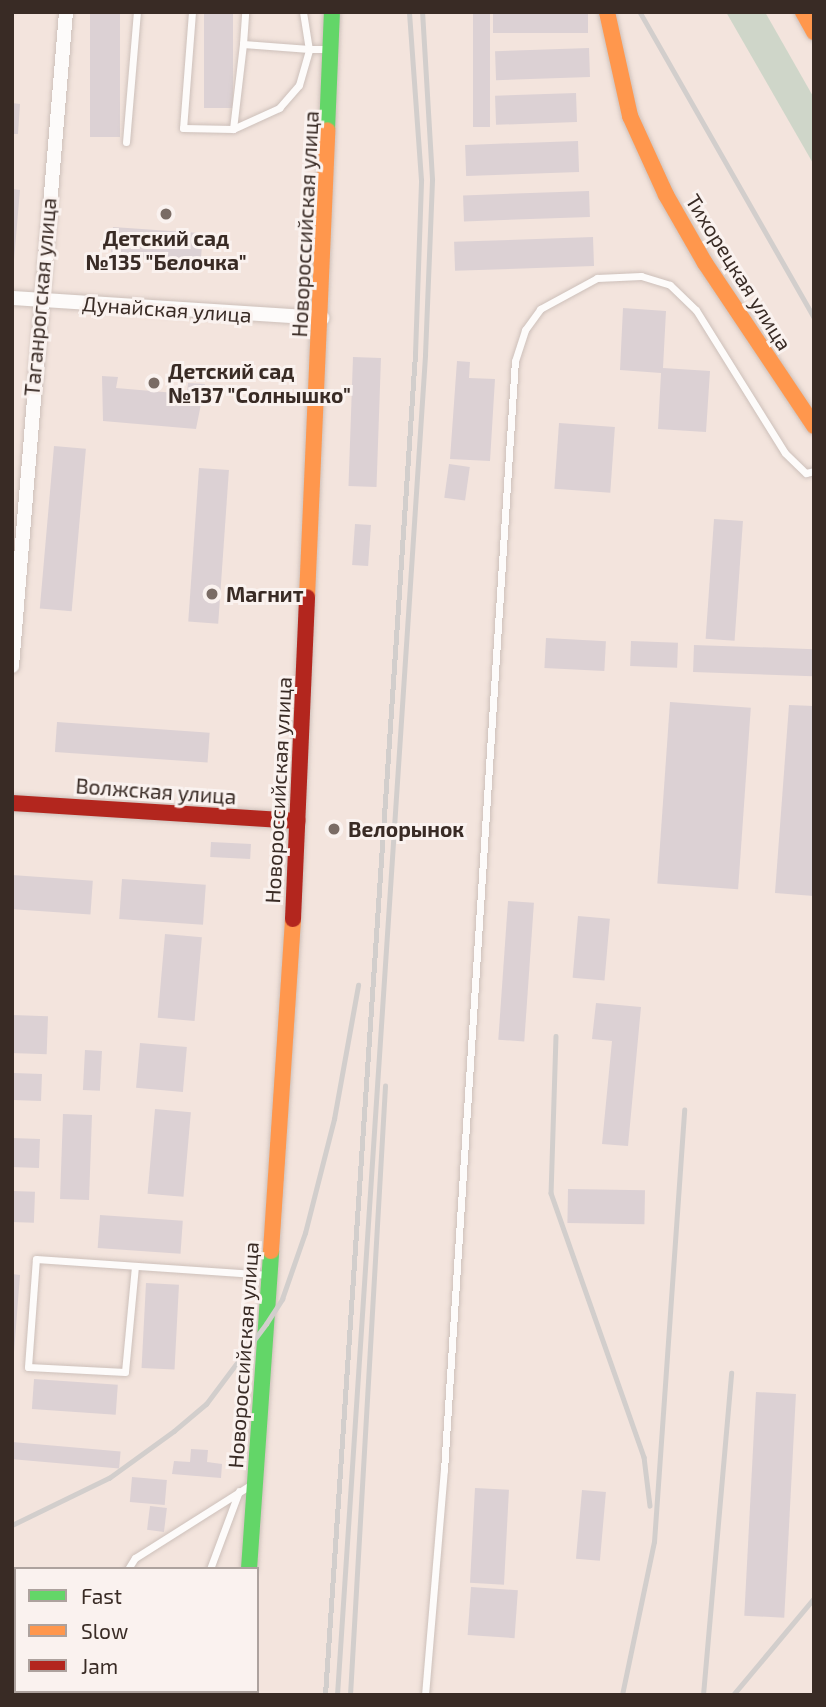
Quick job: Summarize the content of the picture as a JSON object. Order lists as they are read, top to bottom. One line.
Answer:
{"streets":{"main road":["Новороссийская улица","Тихорецкая улица","Волжская улица"],"street":["Таганрогская улица","Дунайская улица"]},"crossings":[["Новороссийская улица","Дунайская улица"],["Новороссийская улица","Волжская улица"],["Таганрогская улица","Дунайская улица"]],"places":["Детский сад №135 \"Белочка\"","Детский сад №137 \"Солнышко\"","Магнит","Велорынок"],"legend":["Fast","Slow","Jam"]}
